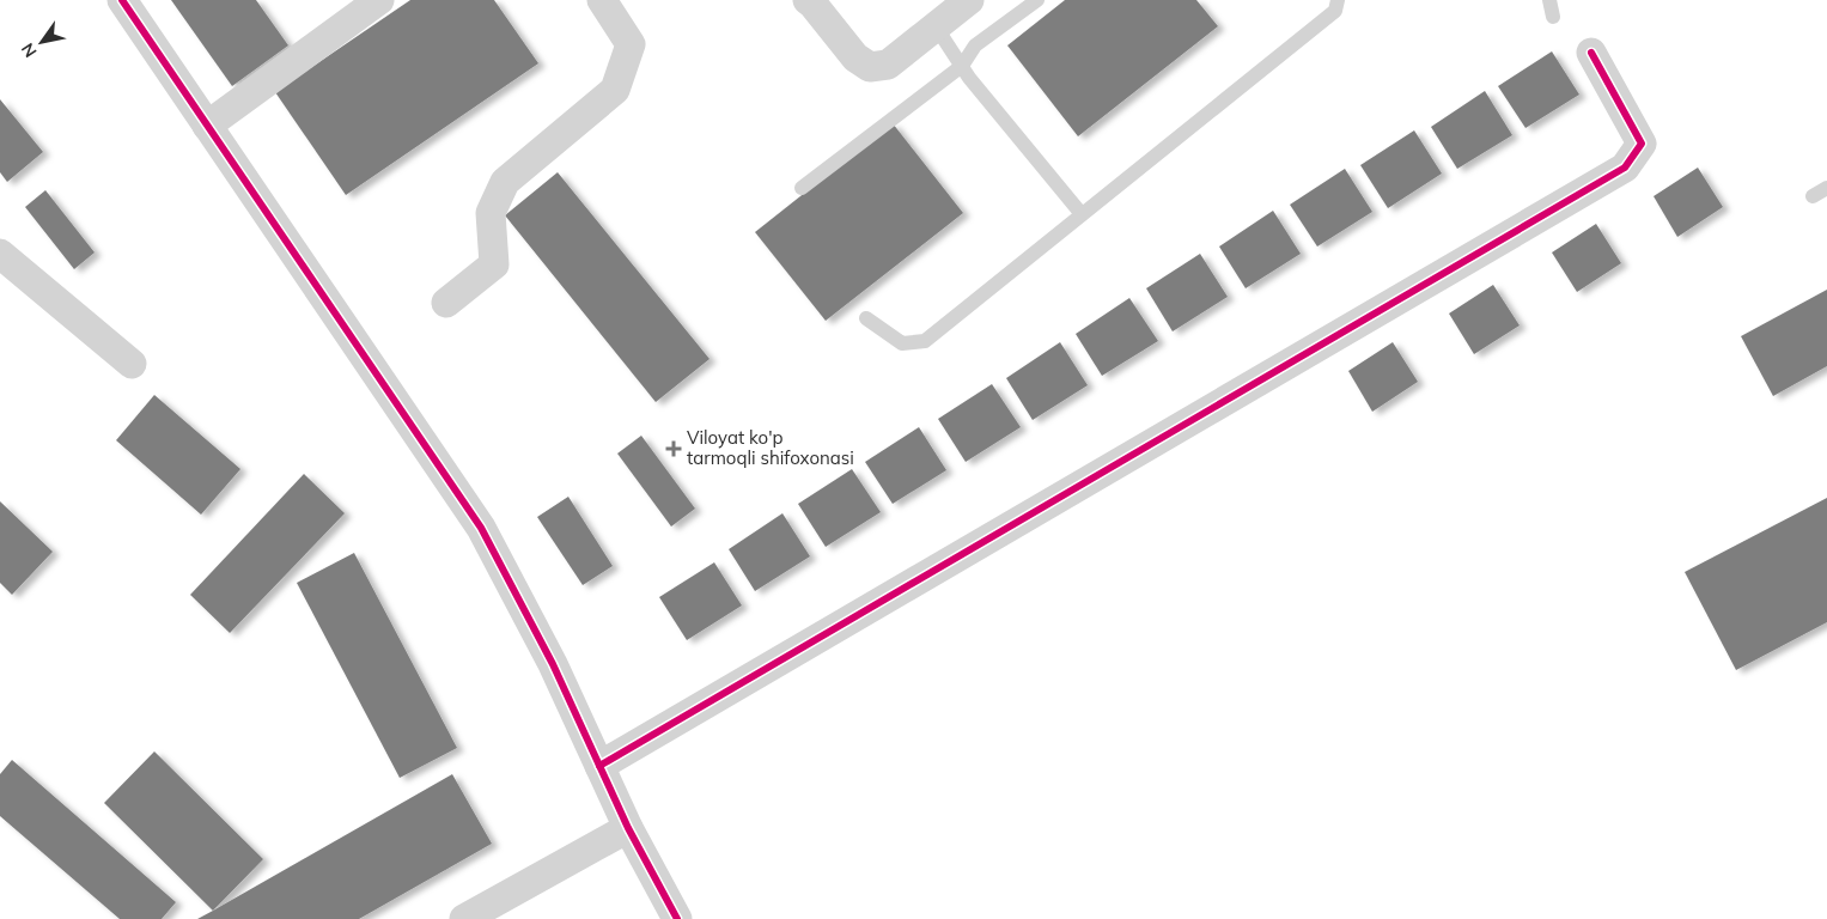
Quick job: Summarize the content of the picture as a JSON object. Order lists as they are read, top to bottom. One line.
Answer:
{"places":{"health":["Viloyat ko'p tarmoqli shifoxonasi"]},"north":"bottom left"}
